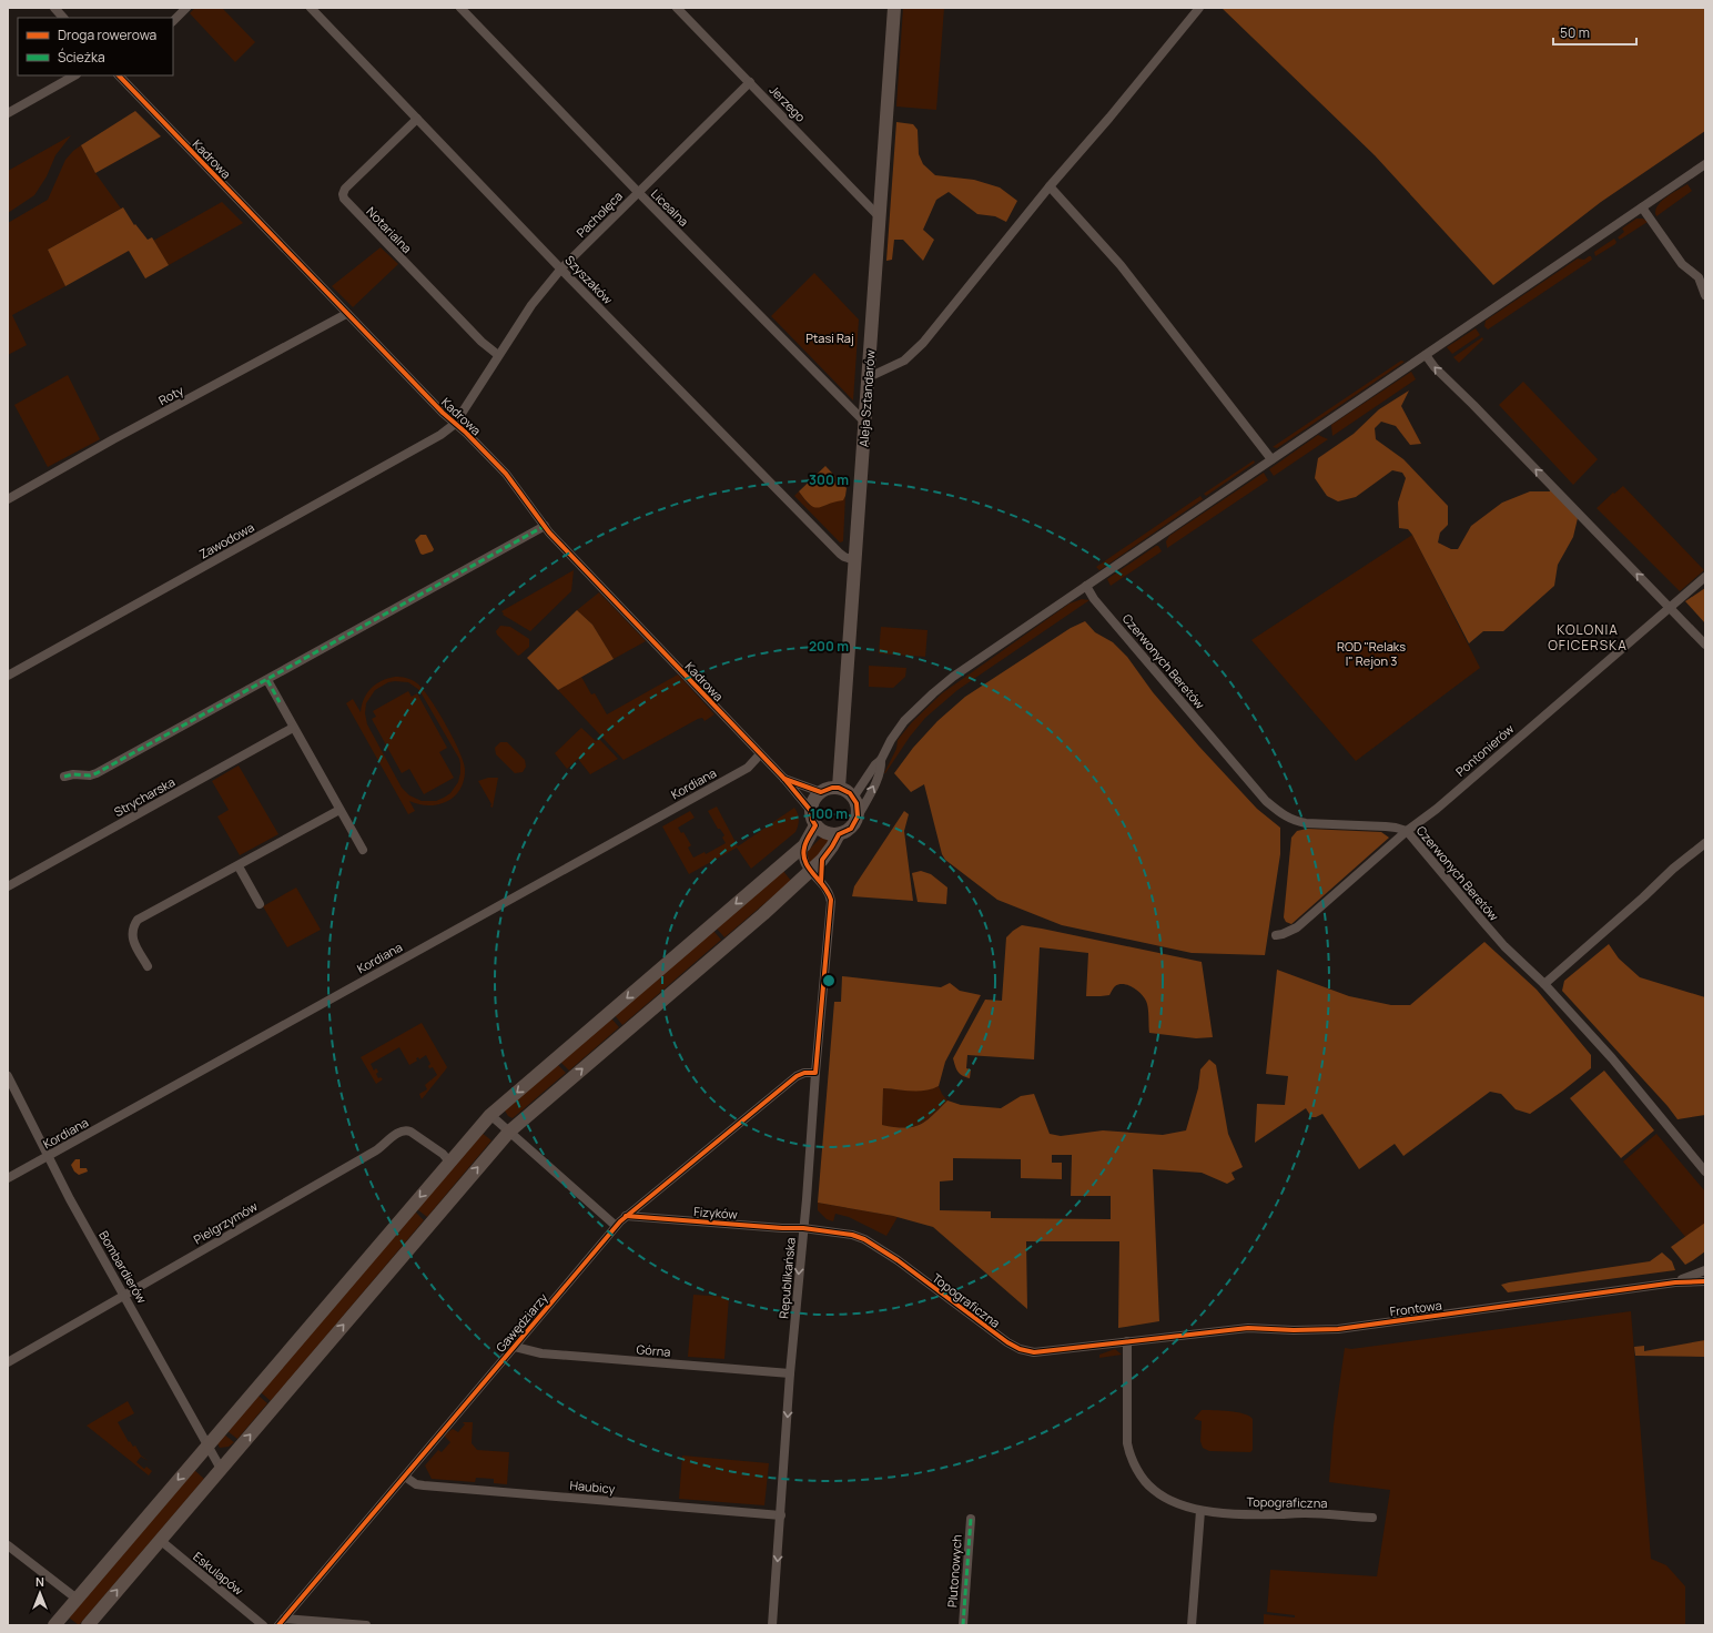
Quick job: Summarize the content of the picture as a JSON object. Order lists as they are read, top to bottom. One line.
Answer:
{"streets":{"street":["Jerzego","Kadrowa","Licealna","Pacholęca","Notarialna","Szyszaków","Roty","Aleja Sztandarów","Zawodowa","Czerwonych Beretów","Pontonierów","Kordiana","Strycharska","Fizyków","Pielgrzymów","Bombardierów","Republikańska","Topograficzna","Frontowa","Gawędziarzy","Górna","Haubicy","Plutonowych","Eskulapów"]},"crossings":[["Jerzego","Pacholęca"],["Jerzego","Aleja Sztandarów"],["Kadrowa","Pacholęca"],["Kadrowa","Roty"],["Kadrowa","Aleja Sztandarów"],["Kadrowa","Zawodowa"],["Kadrowa","Kordiana"],["Licealna","Pacholęca"],["Licealna","Aleja Sztandarów"],["Pacholęca","Notarialna"],["Pacholęca","Szyszaków"],["Pacholęca","Zawodowa"],["Notarialna","Szyszaków"],["Szyszaków","Aleja Sztandarów"],["Czerwonych Beretów","Pontonierów"],["Kordiana","Bombardierów"],["Fizyków","Republikańska"],["Fizyków","Topograficzna"],["Fizyków","Gawędziarzy"],["Pielgrzymów","Bombardierów"],["Republikańska","Topograficzna"],["Republikańska","Gawędziarzy"],["Republikańska","Górna"],["Republikańska","Haubicy"],["Topograficzna","Frontowa"],["Gawędziarzy","Górna"],["Gawędziarzy","Haubicy"]],"one_way":["Republikańska"],"districts":["KOLONIA OFICERSKA"],"parks":["Ptasi Raj","ROD \"Relaks I\" Rejon 3"],"legend":["Droga rowerowa","Ścieżka"],"scale_bar":"50 m","north":"top","rings":["300 m","200 m","100 m"]}
